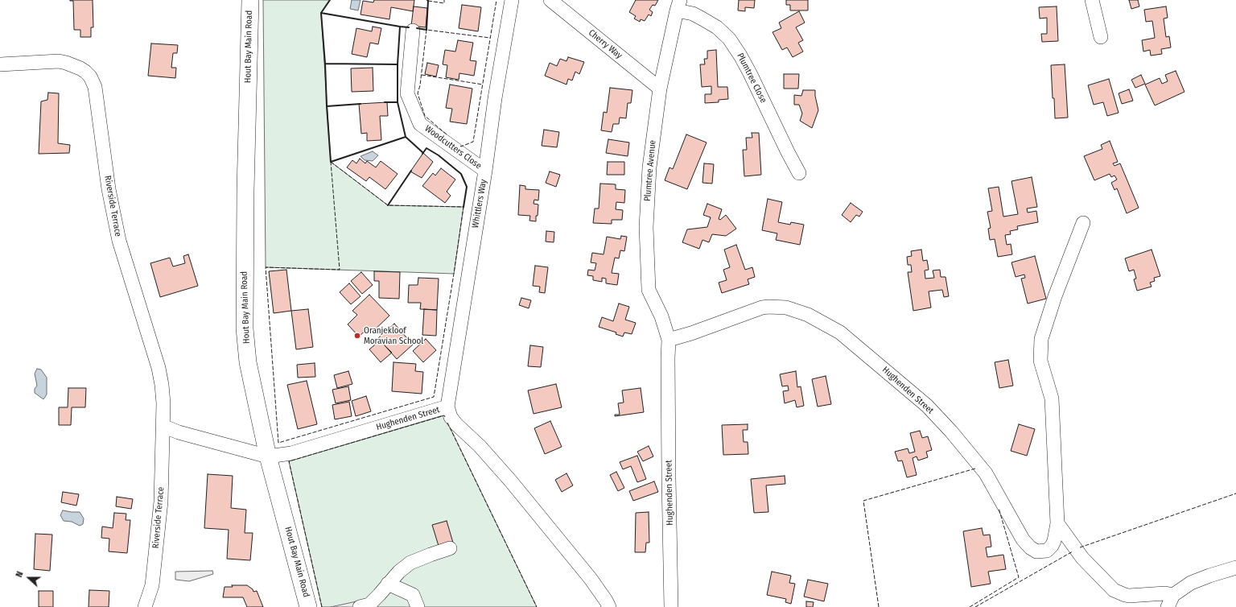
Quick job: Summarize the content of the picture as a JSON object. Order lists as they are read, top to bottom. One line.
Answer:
{"streets":{"main road":["Hout Bay Main Road"],"street":["Cherry Way","Plumtree Close","Woodcutters Close","Plumtree Avenue","Whittlers Way","Riverside Terrace","Hughenden Street"]},"crossings":[["Cherry Way","Plumtree Avenue"],["Hout Bay Main Road","Hughenden Street"],["Plumtree Close","Plumtree Avenue"],["Woodcutters Close","Whittlers Way"],["Plumtree Avenue","Hughenden Street"],["Whittlers Way","Hughenden Street"]],"places":["Oranjekloof Moravian School"],"north":"left"}
